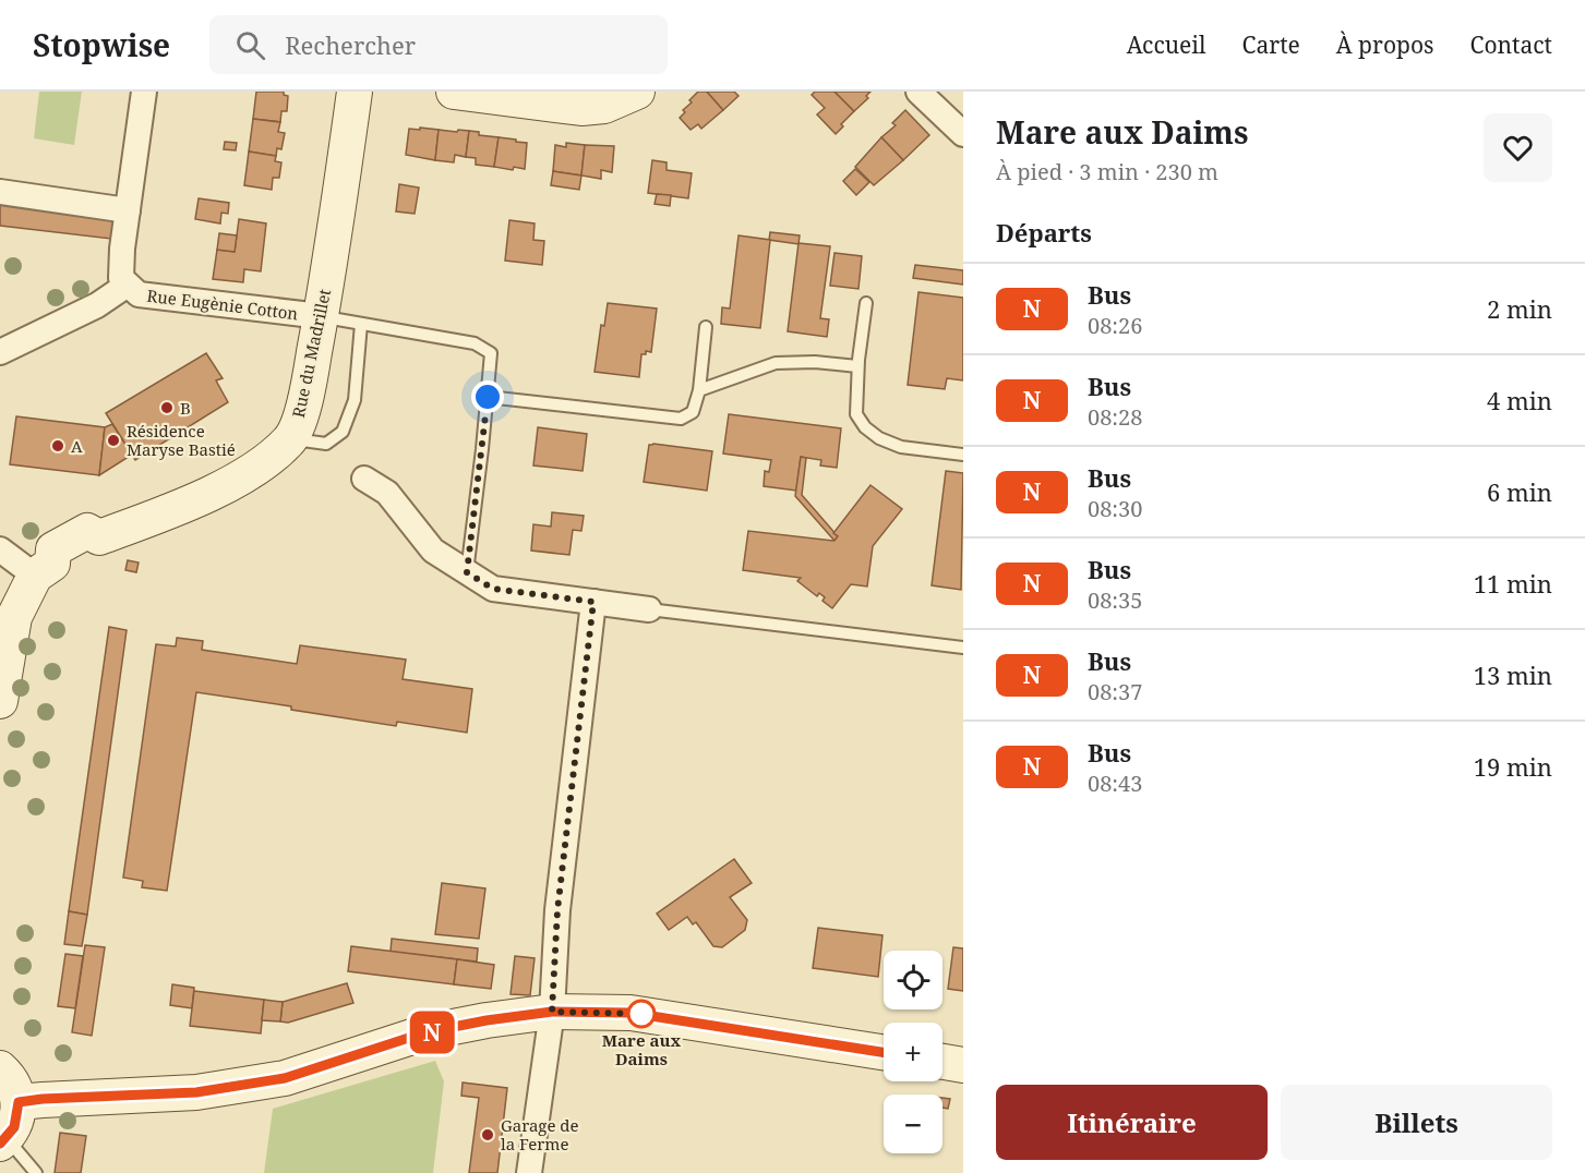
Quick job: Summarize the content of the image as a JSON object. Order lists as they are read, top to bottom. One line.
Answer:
{"streets":{"street":["Rue Eugènie Cotton","Rue du Madrillet"]},"crossings":[["Rue Eugènie Cotton","Rue du Madrillet"]],"places":["B","Résidence Maryse Bastié","A","Mare aux Daims","Garage de la Ferme"],"lines":["bus line N"],"page":{"header":"Stopwise","search":"Rechercher","nav":["Accueil","Carte","À propos","Contact"],"on_map":"N","heading":[["Mare aux Daims","À pied · 3 min · 230 m"],"Départs"],"list":[{"mark":"N","name":"Bus","note":"08:26","value":"2 min"},{"mark":"N","name":"Bus","note":"08:28","value":"4 min"},{"mark":"N","name":"Bus","note":"08:30","value":"6 min"},{"mark":"N","name":"Bus","note":"08:35","value":"11 min"},{"mark":"N","name":"Bus","note":"08:37","value":"13 min"},{"mark":"N","name":"Bus","note":"08:43","value":"19 min"}],"map_buttons":["+","−"],"buttons":["Itinéraire","Billets"]}}
